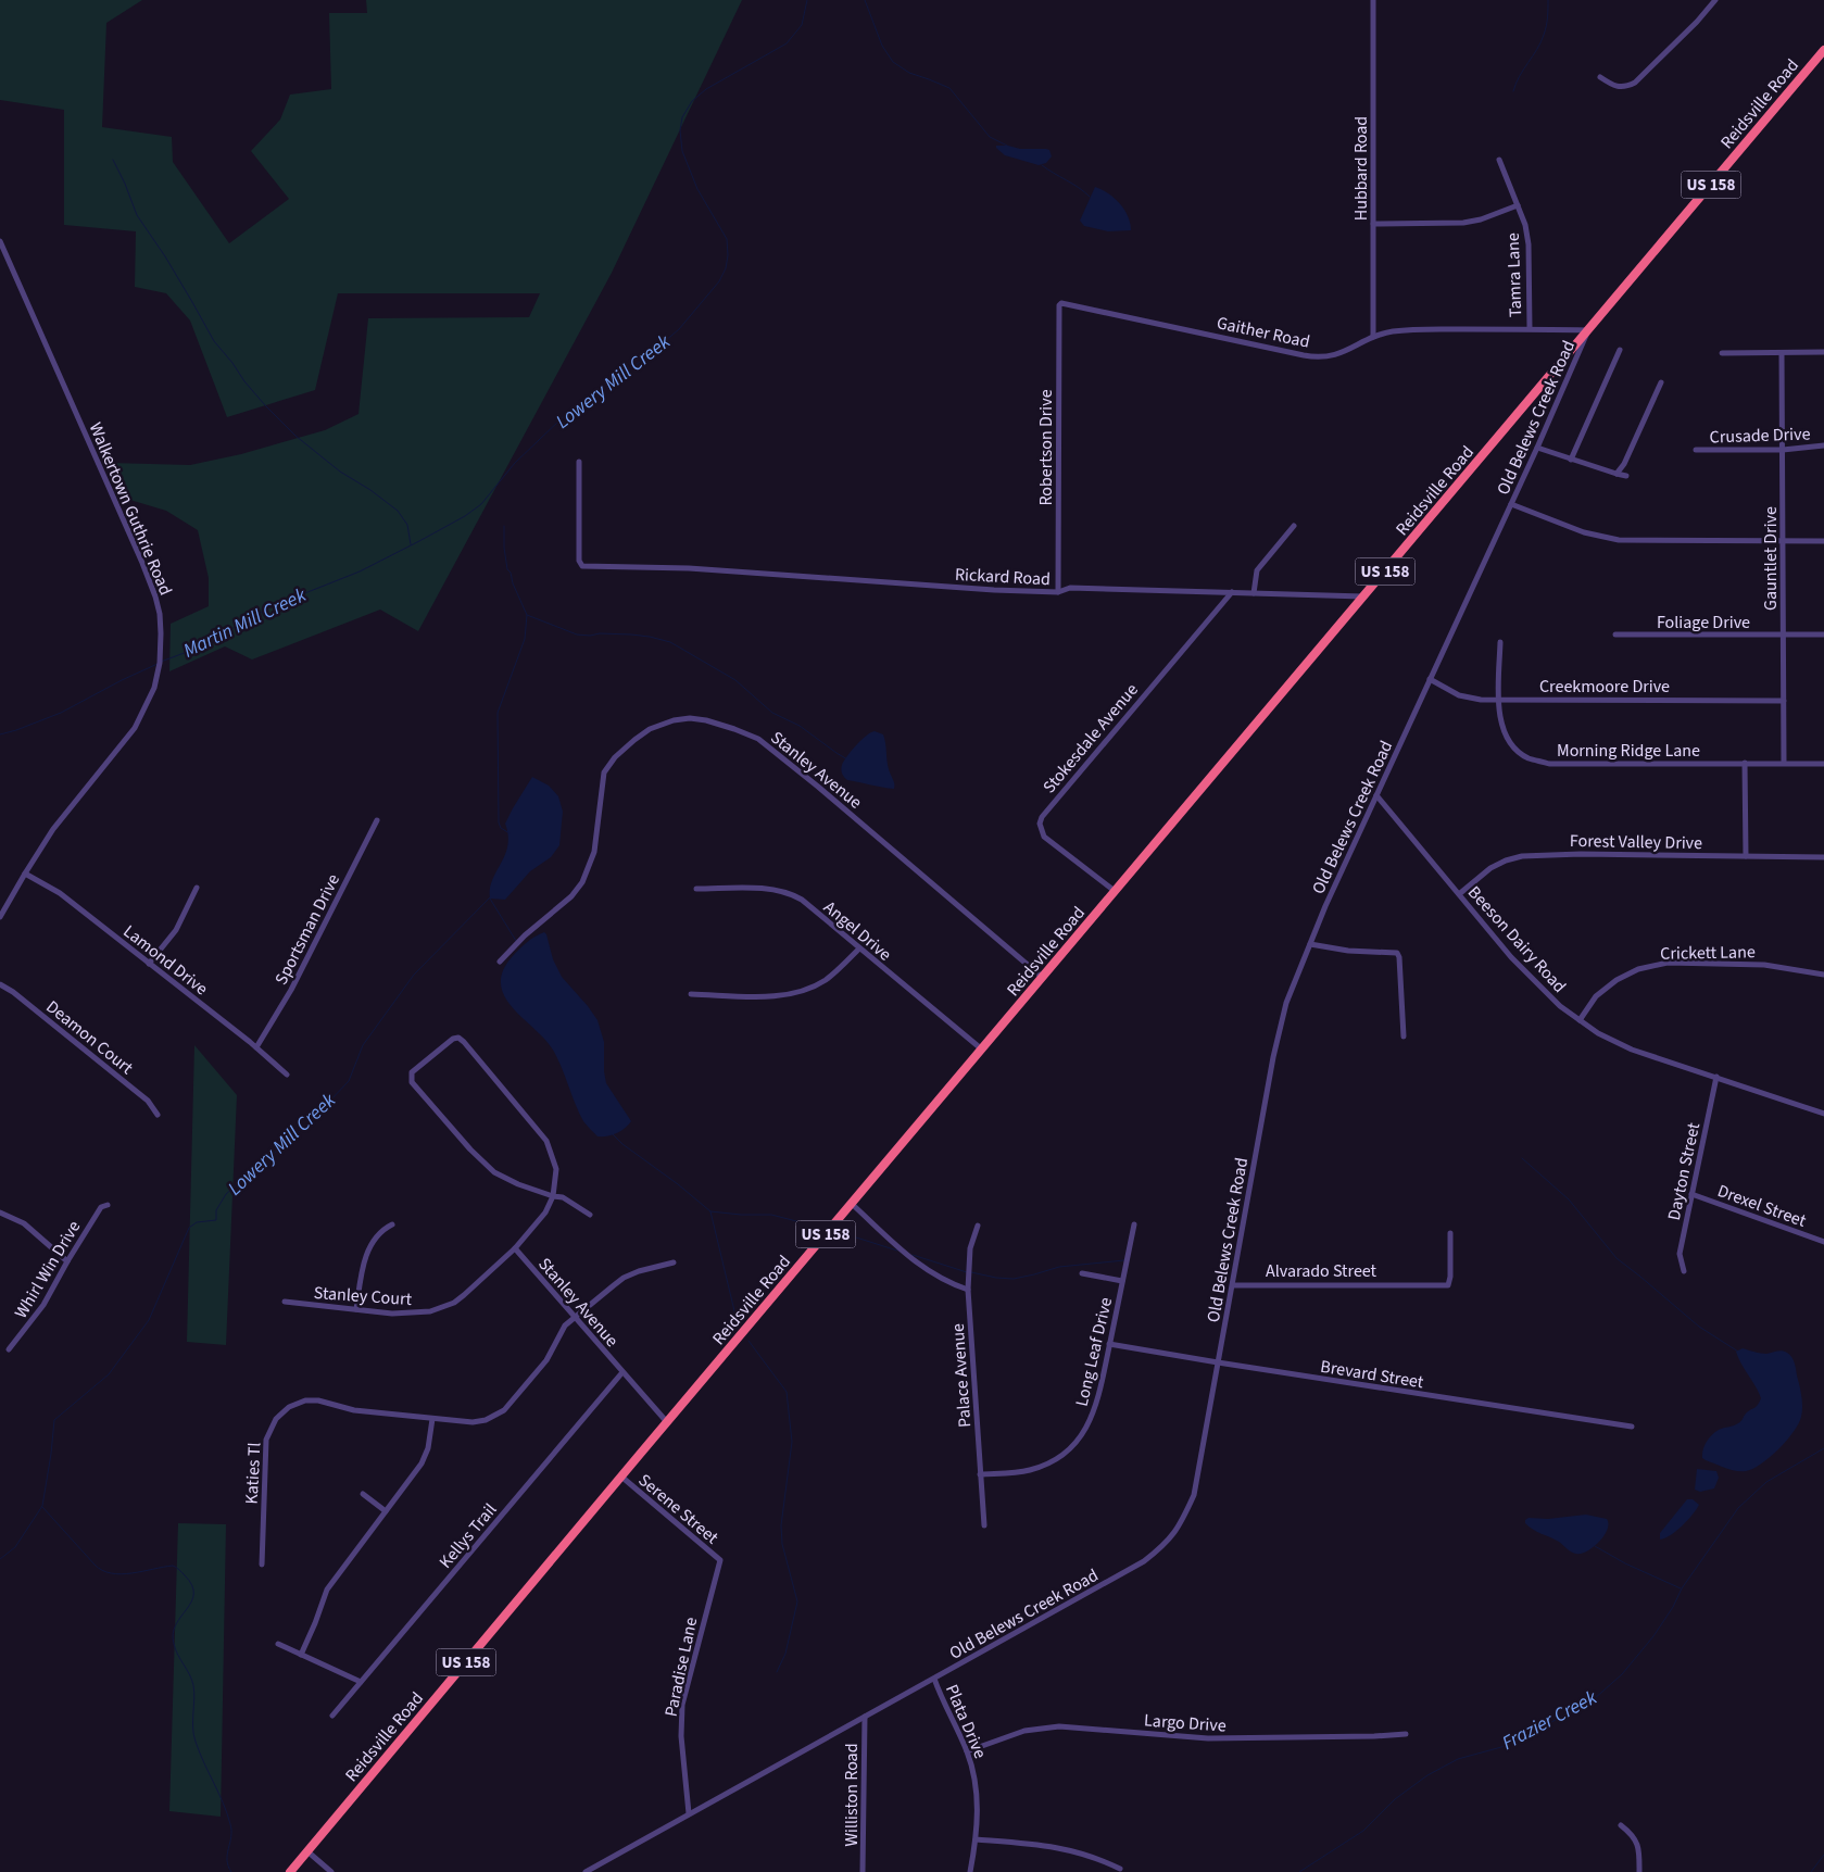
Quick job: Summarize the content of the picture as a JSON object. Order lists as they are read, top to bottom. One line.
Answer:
{"streets":{"highway":["Reidsville Road","US 158"],"street":["Hubbard Road","Tamra Lane","Gaither Road","Old Belews Creek Road","Crusade Drive","Robertson Drive","Walkertown Guthrie Road","Gauntlet Drive","Rickard Road","Foliage Drive","Creekmoore Drive","Stokesdale Avenue","Morning Ridge Lane","Stanley Avenue","Forest Valley Drive","Sportsman Drive","Angel Drive","Beeson Dairy Road","Crickett Lane","Lamond Drive","Deamon Court","Dayton Street","Drexel Street","Whirl Win Drive","Alvarado Street","Stanley Court","Long Leaf Drive","Brevard Street","Palace Avenue","Katies Tl","Serene Street","Kellys Trail","Paradise Lane","Plata Drive","Largo Drive","Williston Road"]},"crossings":[["Reidsville Road","Gaither Road"],["Reidsville Road","Old Belews Creek Road"],["Reidsville Road","Rickard Road"],["Reidsville Road","Stokesdale Avenue"],["Reidsville Road","Stanley Avenue"],["Reidsville Road","Angel Drive"],["Reidsville Road","Serene Street"],["Hubbard Road","Gaither Road"],["Tamra Lane","Gaither Road"],["Gaither Road","Old Belews Creek Road"],["Gaither Road","Robertson Drive"],["Old Belews Creek Road","Creekmoore Drive"],["Old Belews Creek Road","Beeson Dairy Road"],["Old Belews Creek Road","Alvarado Street"],["Old Belews Creek Road","Brevard Street"],["Old Belews Creek Road","Paradise Lane"],["Old Belews Creek Road","Plata Drive"],["Old Belews Creek Road","Williston Road"],["Crusade Drive","Gauntlet Drive"],["Robertson Drive","Rickard Road"],["Walkertown Guthrie Road","Lamond Drive"],["Gauntlet Drive","Foliage Drive"],["Gauntlet Drive","Creekmoore Drive"],["Gauntlet Drive","Morning Ridge Lane"],["Rickard Road","Stokesdale Avenue"],["Creekmoore Drive","Morning Ridge Lane"],["Stanley Avenue","Stanley Court"],["Stanley Avenue","Katies Tl"],["Stanley Avenue","Kellys Trail"],["Forest Valley Drive","Beeson Dairy Road"],["Sportsman Drive","Lamond Drive"],["Beeson Dairy Road","Crickett Lane"],["Beeson Dairy Road","Dayton Street"],["Dayton Street","Drexel Street"],["Long Leaf Drive","Brevard Street"],["Long Leaf Drive","Palace Avenue"],["Serene Street","Paradise Lane"],["Plata Drive","Largo Drive"]],"water":["Lowery Mill Creek","Martin Mill Creek","Frazier Creek"]}
